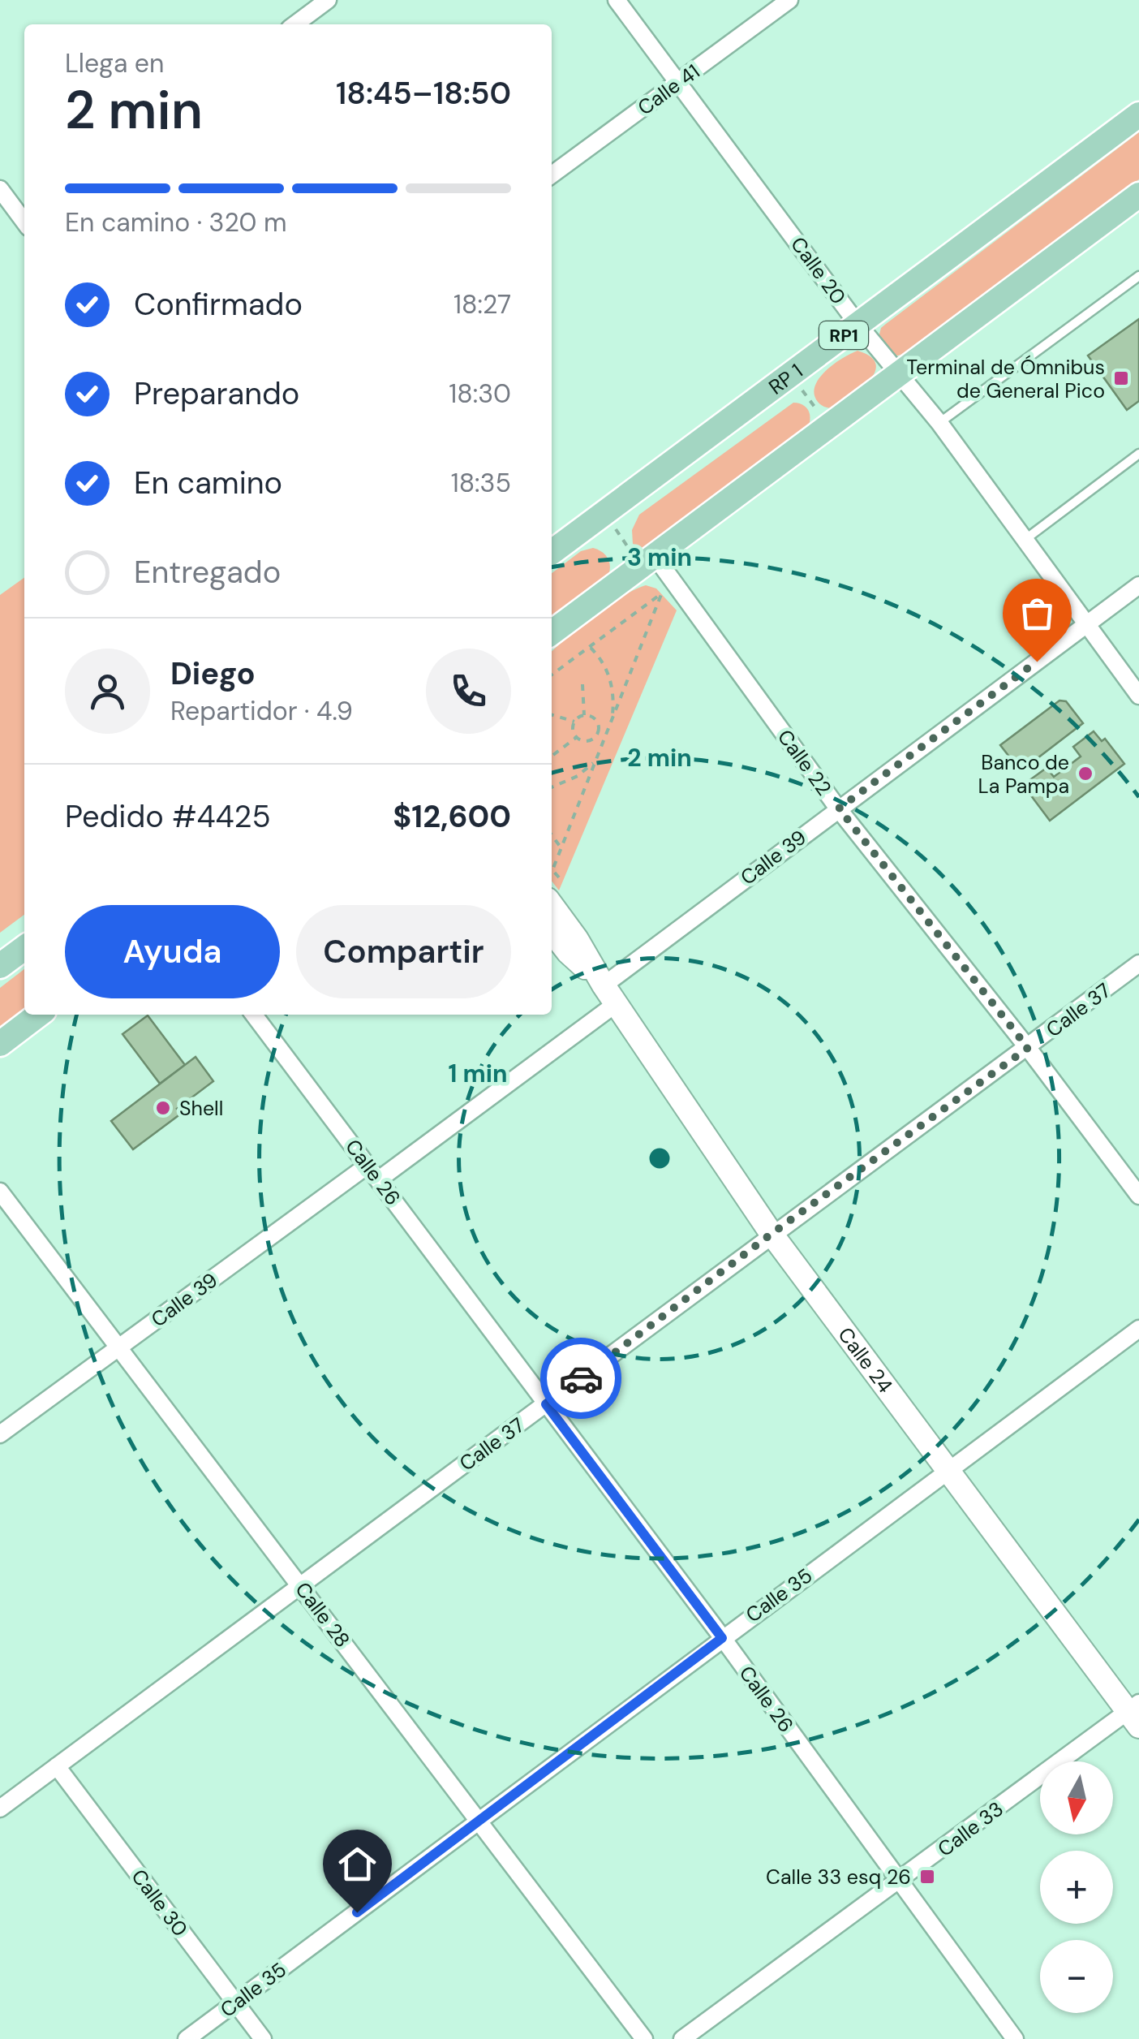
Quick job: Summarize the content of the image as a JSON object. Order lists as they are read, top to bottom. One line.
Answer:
{"streets":{"main road":["RP1","RP 1"],"street":["Calle 41","Calle 20","Calle 22","Calle 39","Calle 37","Calle 26","Calle 24","Calle 35","Calle 28","Calle 33","Calle 30"]},"crossings":[["Calle 41","Calle 20"],["Calle 20","RP 1"],["Calle 20","Calle 39"],["Calle 22","Calle 39"],["Calle 22","Calle 37"],["Calle 39","Calle 26"],["Calle 39","Calle 24"],["Calle 39","Calle 28"],["Calle 37","Calle 26"],["Calle 37","Calle 24"],["Calle 37","Calle 28"],["Calle 37","Calle 30"],["Calle 26","Calle 35"],["Calle 26","Calle 33"],["Calle 24","Calle 35"],["Calle 24","Calle 33"],["Calle 35","Calle 28"],["Calle 35","Calle 30"]],"places":{"transit":["Terminal de Ómnibus de General Pico","Calle 33 esq 26"],"other":["Banco de La Pampa","Shell"]},"north":"bottom","page":{"heading":["2 min","Llega en","18:45–18:50"],"panel":["Diego","Repartidor · 4.9","Pedido #4425","$12,600"],"bar":"En camino · 320 m","list":[["Confirmado","18:27"],["Preparando","18:30"],["En camino","18:35"],"Entregado"],"buttons":["Ayuda","Compartir"],"map_buttons":["+","−"]},"rings":["3 min","2 min","1 min"]}
